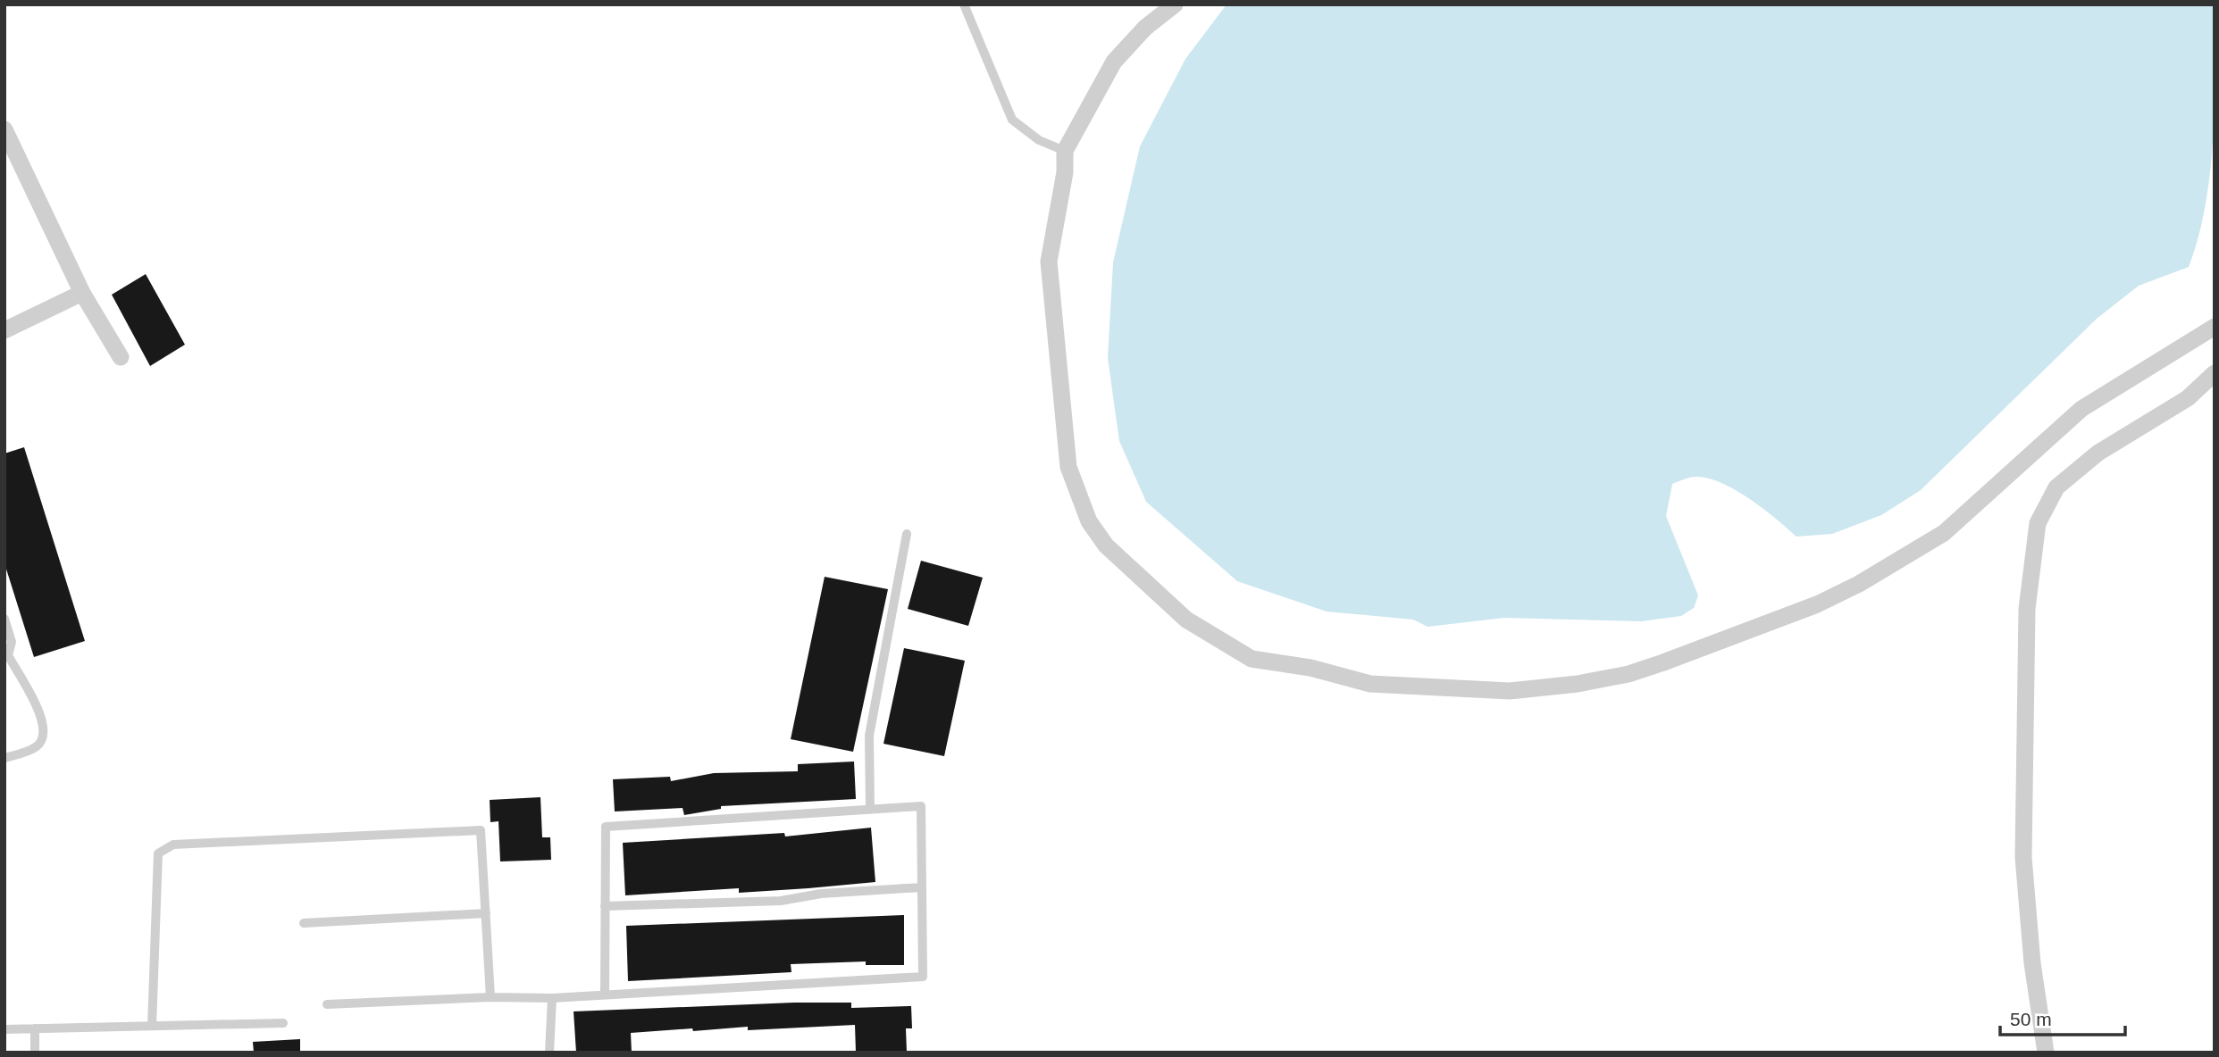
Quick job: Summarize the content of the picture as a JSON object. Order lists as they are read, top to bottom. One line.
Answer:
{"scale_bar":"50 m"}
